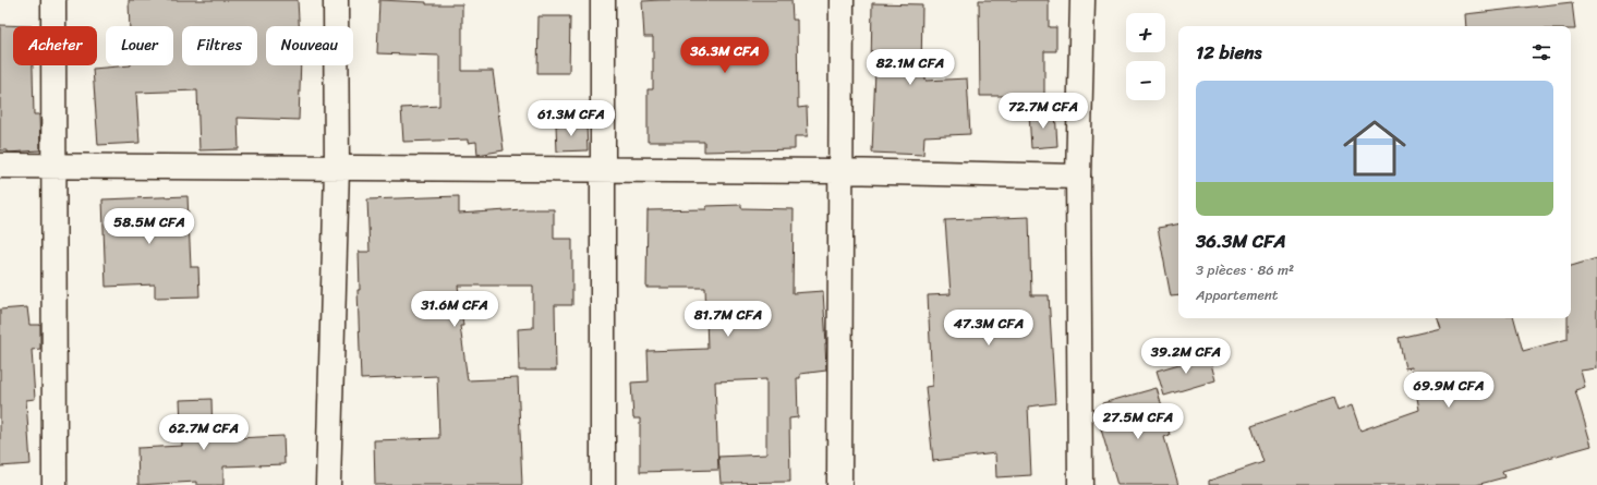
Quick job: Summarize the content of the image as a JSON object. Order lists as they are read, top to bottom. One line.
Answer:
{"page":{"map_buttons":["+","−"],"chip":["Acheter","Louer","Filtres","Nouveau"],"heading":"12 biens","price":["36.3M CFA","82.1M CFA","72.7M CFA","61.3M CFA","58.5M CFA","31.6M CFA","81.7M CFA","47.3M CFA","39.2M CFA","69.9M CFA","27.5M CFA","62.7M CFA"],"list":[{"name":"36.3M CFA","note":"3 pièces · 86 m² · Appartement"}]}}
